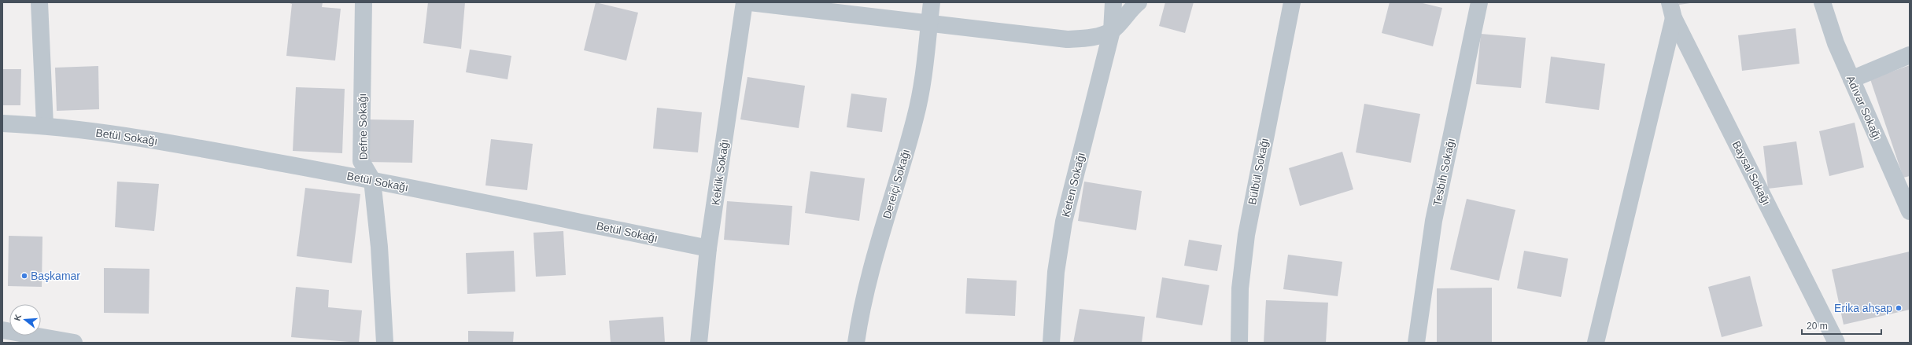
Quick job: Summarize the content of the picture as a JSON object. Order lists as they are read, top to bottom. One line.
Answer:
{"streets":{"street":["Adıvar Sokağı","Defne Sokağı","Betül Sokağı","Bülbül Sokağı","Keklik Sokağı","Tesbih Sokağı","Baysal Sokağı","Dereiçi Sokağı","Keten Sokağı"]},"crossings":[["Defne Sokağı","Betül Sokağı"],["Betül Sokağı","Keklik Sokağı"]],"places":["Başkamar","Erika ahşap"],"scale_bar":"20 m","north":"left"}
